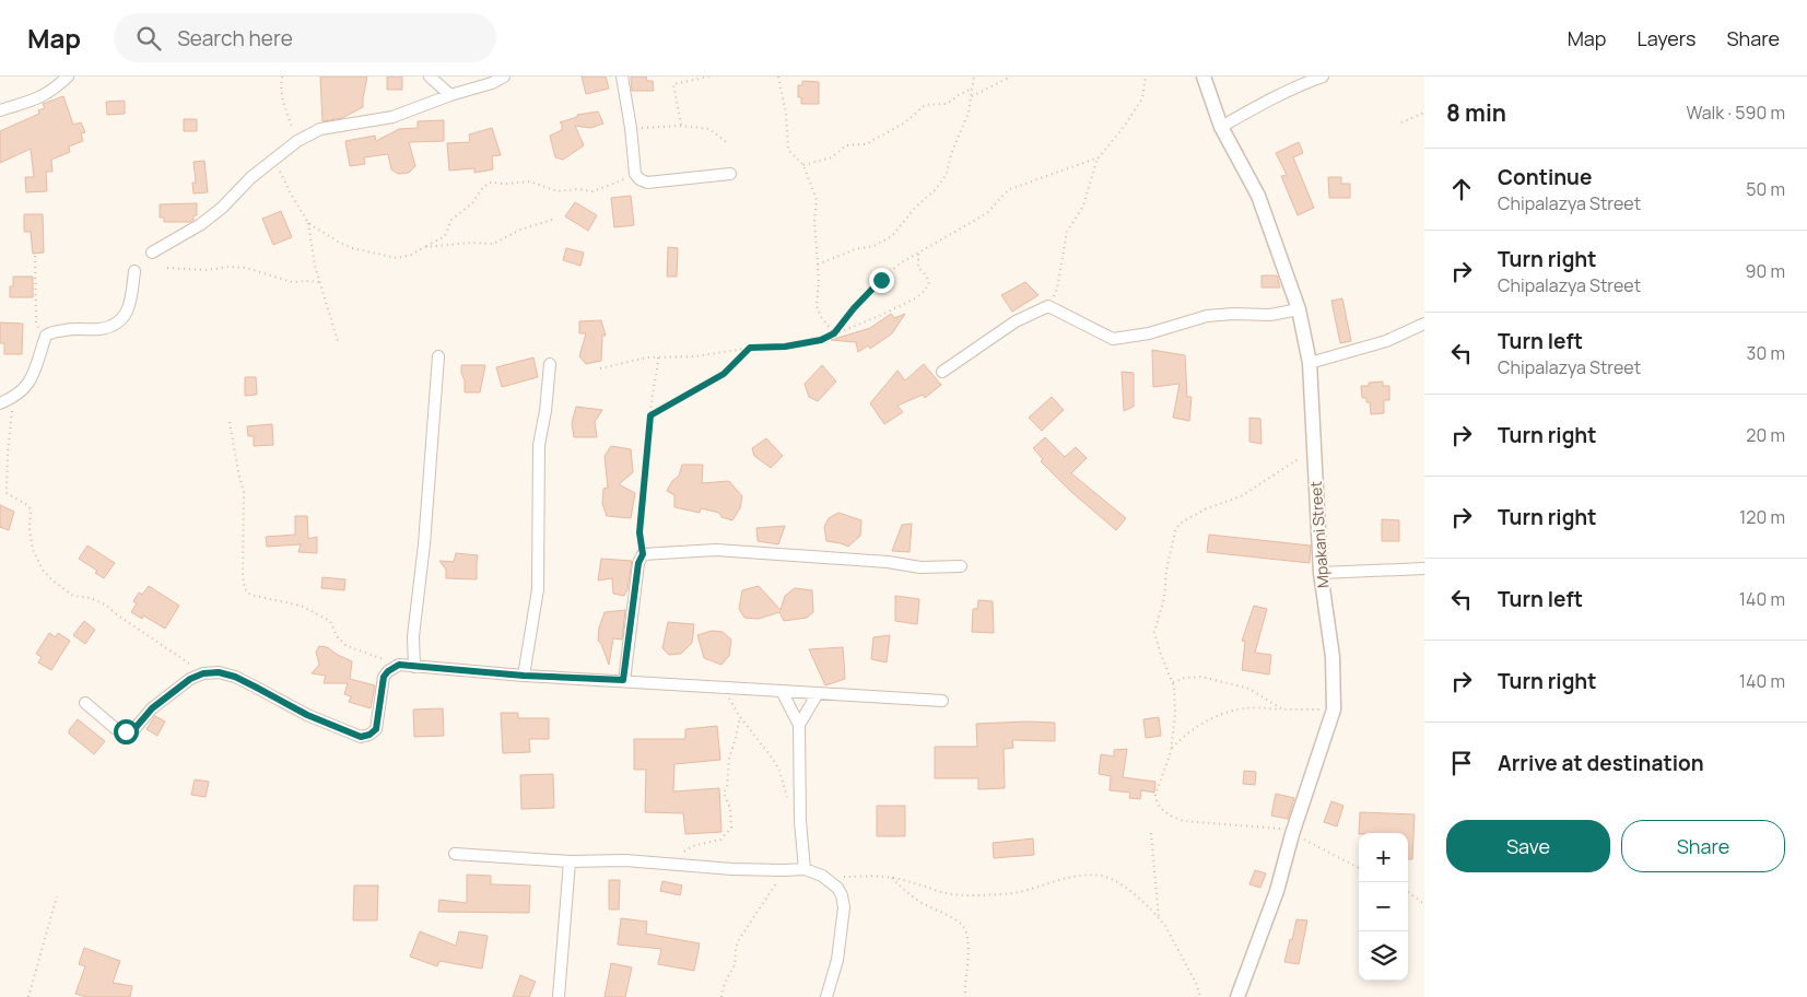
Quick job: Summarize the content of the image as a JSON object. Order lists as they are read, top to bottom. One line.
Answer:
{"streets":{"street":["Mpakani Street"]},"page":{"header":"Map","search":"Search here","nav":["Map","Layers","Share"],"heading":["8 min","Walk · 590 m"],"list":[["Continue","Chipalazya Street","50 m"],["Turn right","Chipalazya Street","90 m"],["Turn left","Chipalazya Street","30 m"],["Turn right","20 m"],["Turn right","120 m"],["Turn left","140 m"],["Turn right","140 m"],"Arrive at destination"],"buttons":["Save","Share"],"map_buttons":["+","−"]}}
